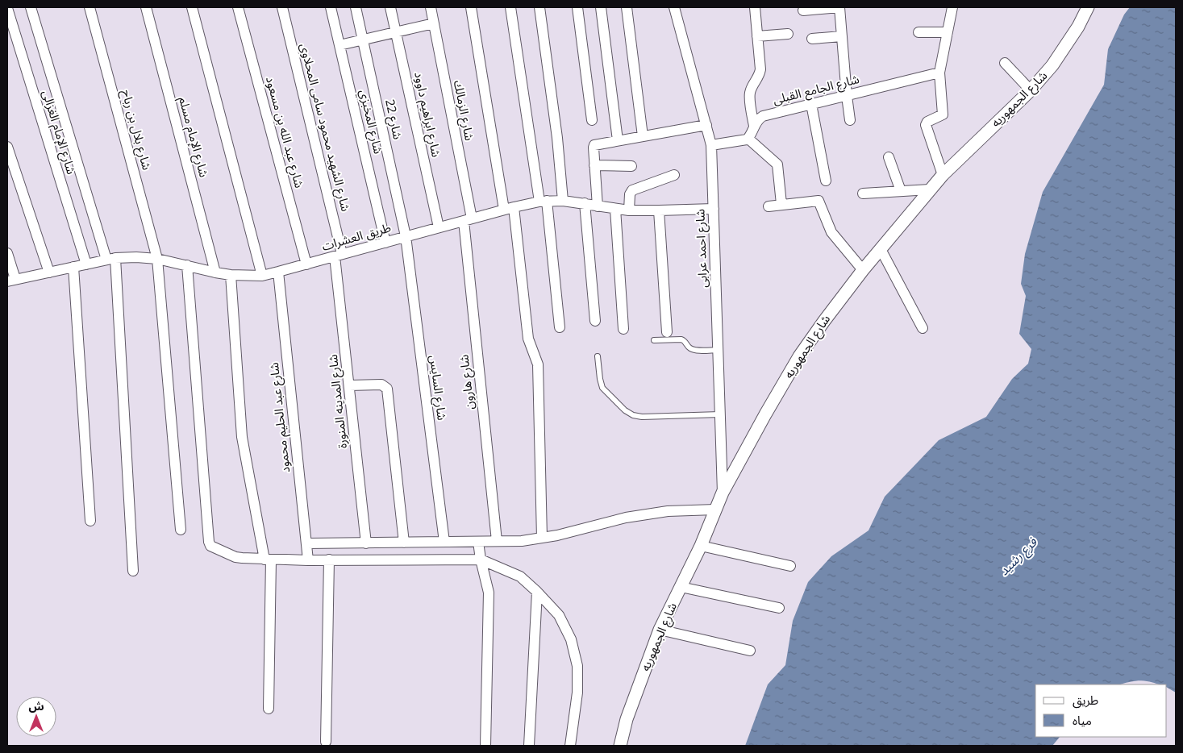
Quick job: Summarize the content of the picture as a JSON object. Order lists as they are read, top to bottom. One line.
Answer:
{"streets":{"street":["شارع الجامع القبلى","شارع الجمهوريه","شارع الزمالك","شارع ابراهيم داوود","شارع 22","شارع المخبزي","شارع الشهيد محمود سامى المحلاوى","شارع بلال بن رباح","شارع الإمام الغزالى","شارع عبد الله بن مسعود","شارع الإمام مسلم","طريق العشرات","شارع احمد عرابى","شارع هارون","شارع السايس","شارع المدينه المنورة","شارع عبد الحليم محمود"]},"crossings":[["شارع الجمهوريه","شارع احمد عرابى"],["شارع الزمالك","طريق العشرات"],["شارع الزمالك","شارع هارون"],["شارع ابراهيم داوود","طريق العشرات"],["شارع 22","طريق العشرات"],["شارع 22","شارع السايس"],["شارع المخبزي","طريق العشرات"],["شارع الشهيد محمود سامى المحلاوى","طريق العشرات"],["شارع الشهيد محمود سامى المحلاوى","شارع المدينه المنورة"],["شارع بلال بن رباح","طريق العشرات"],["شارع الإمام الغزالى","طريق العشرات"],["شارع عبد الله بن مسعود","طريق العشرات"],["شارع الإمام مسلم","طريق العشرات"],["طريق العشرات","شارع احمد عرابى"],["طريق العشرات","شارع هارون"],["طريق العشرات","شارع السايس"],["طريق العشرات","شارع المدينه المنورة"],["طريق العشرات","شارع عبد الحليم محمود"]],"water":["فرع رشيد"],"legend":["طريق","مياه"],"north":"top"}
